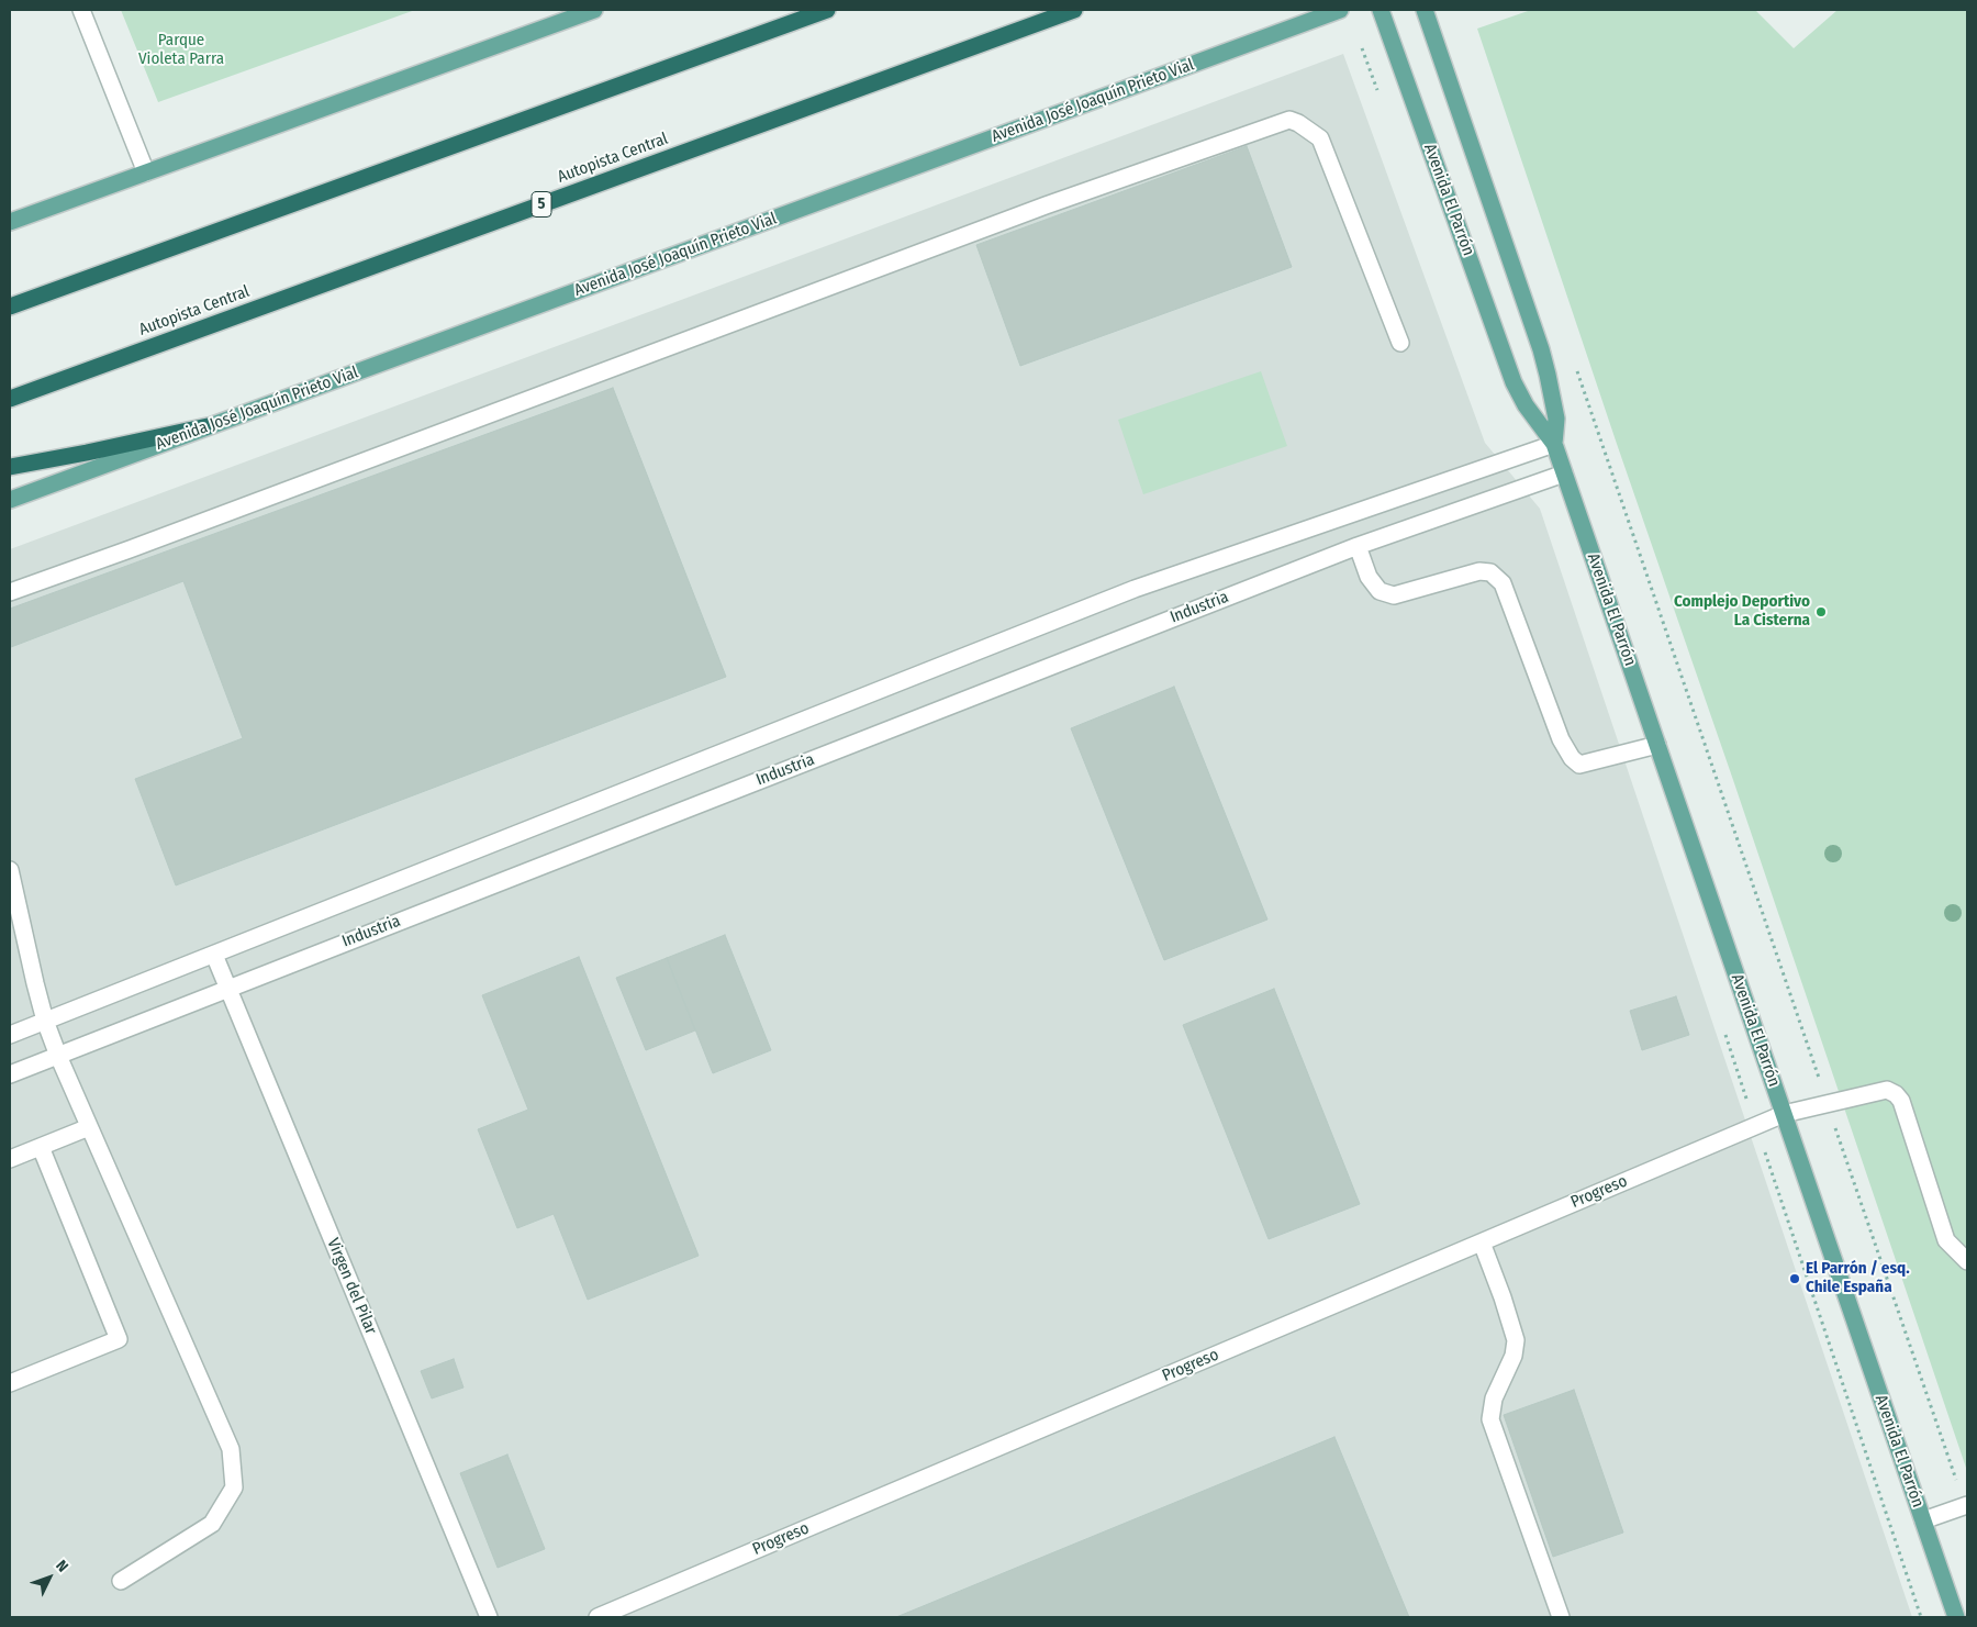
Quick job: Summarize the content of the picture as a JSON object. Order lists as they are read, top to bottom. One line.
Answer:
{"streets":{"highway":["Autopista Central","5"],"main road":["Avenida José Joaquín Prieto Vial","Avenida El Parrón"],"street":["Industria","Progreso","Virgen del Pilar"]},"crossings":[["Avenida El Parrón","Industria"],["Avenida El Parrón","Progreso"],["Industria","Virgen del Pilar"]],"parks":["Parque Violeta Parra"],"places":["Complejo Deportivo La Cisterna","El Parrón / esq. Chile España"],"north":"top right"}
